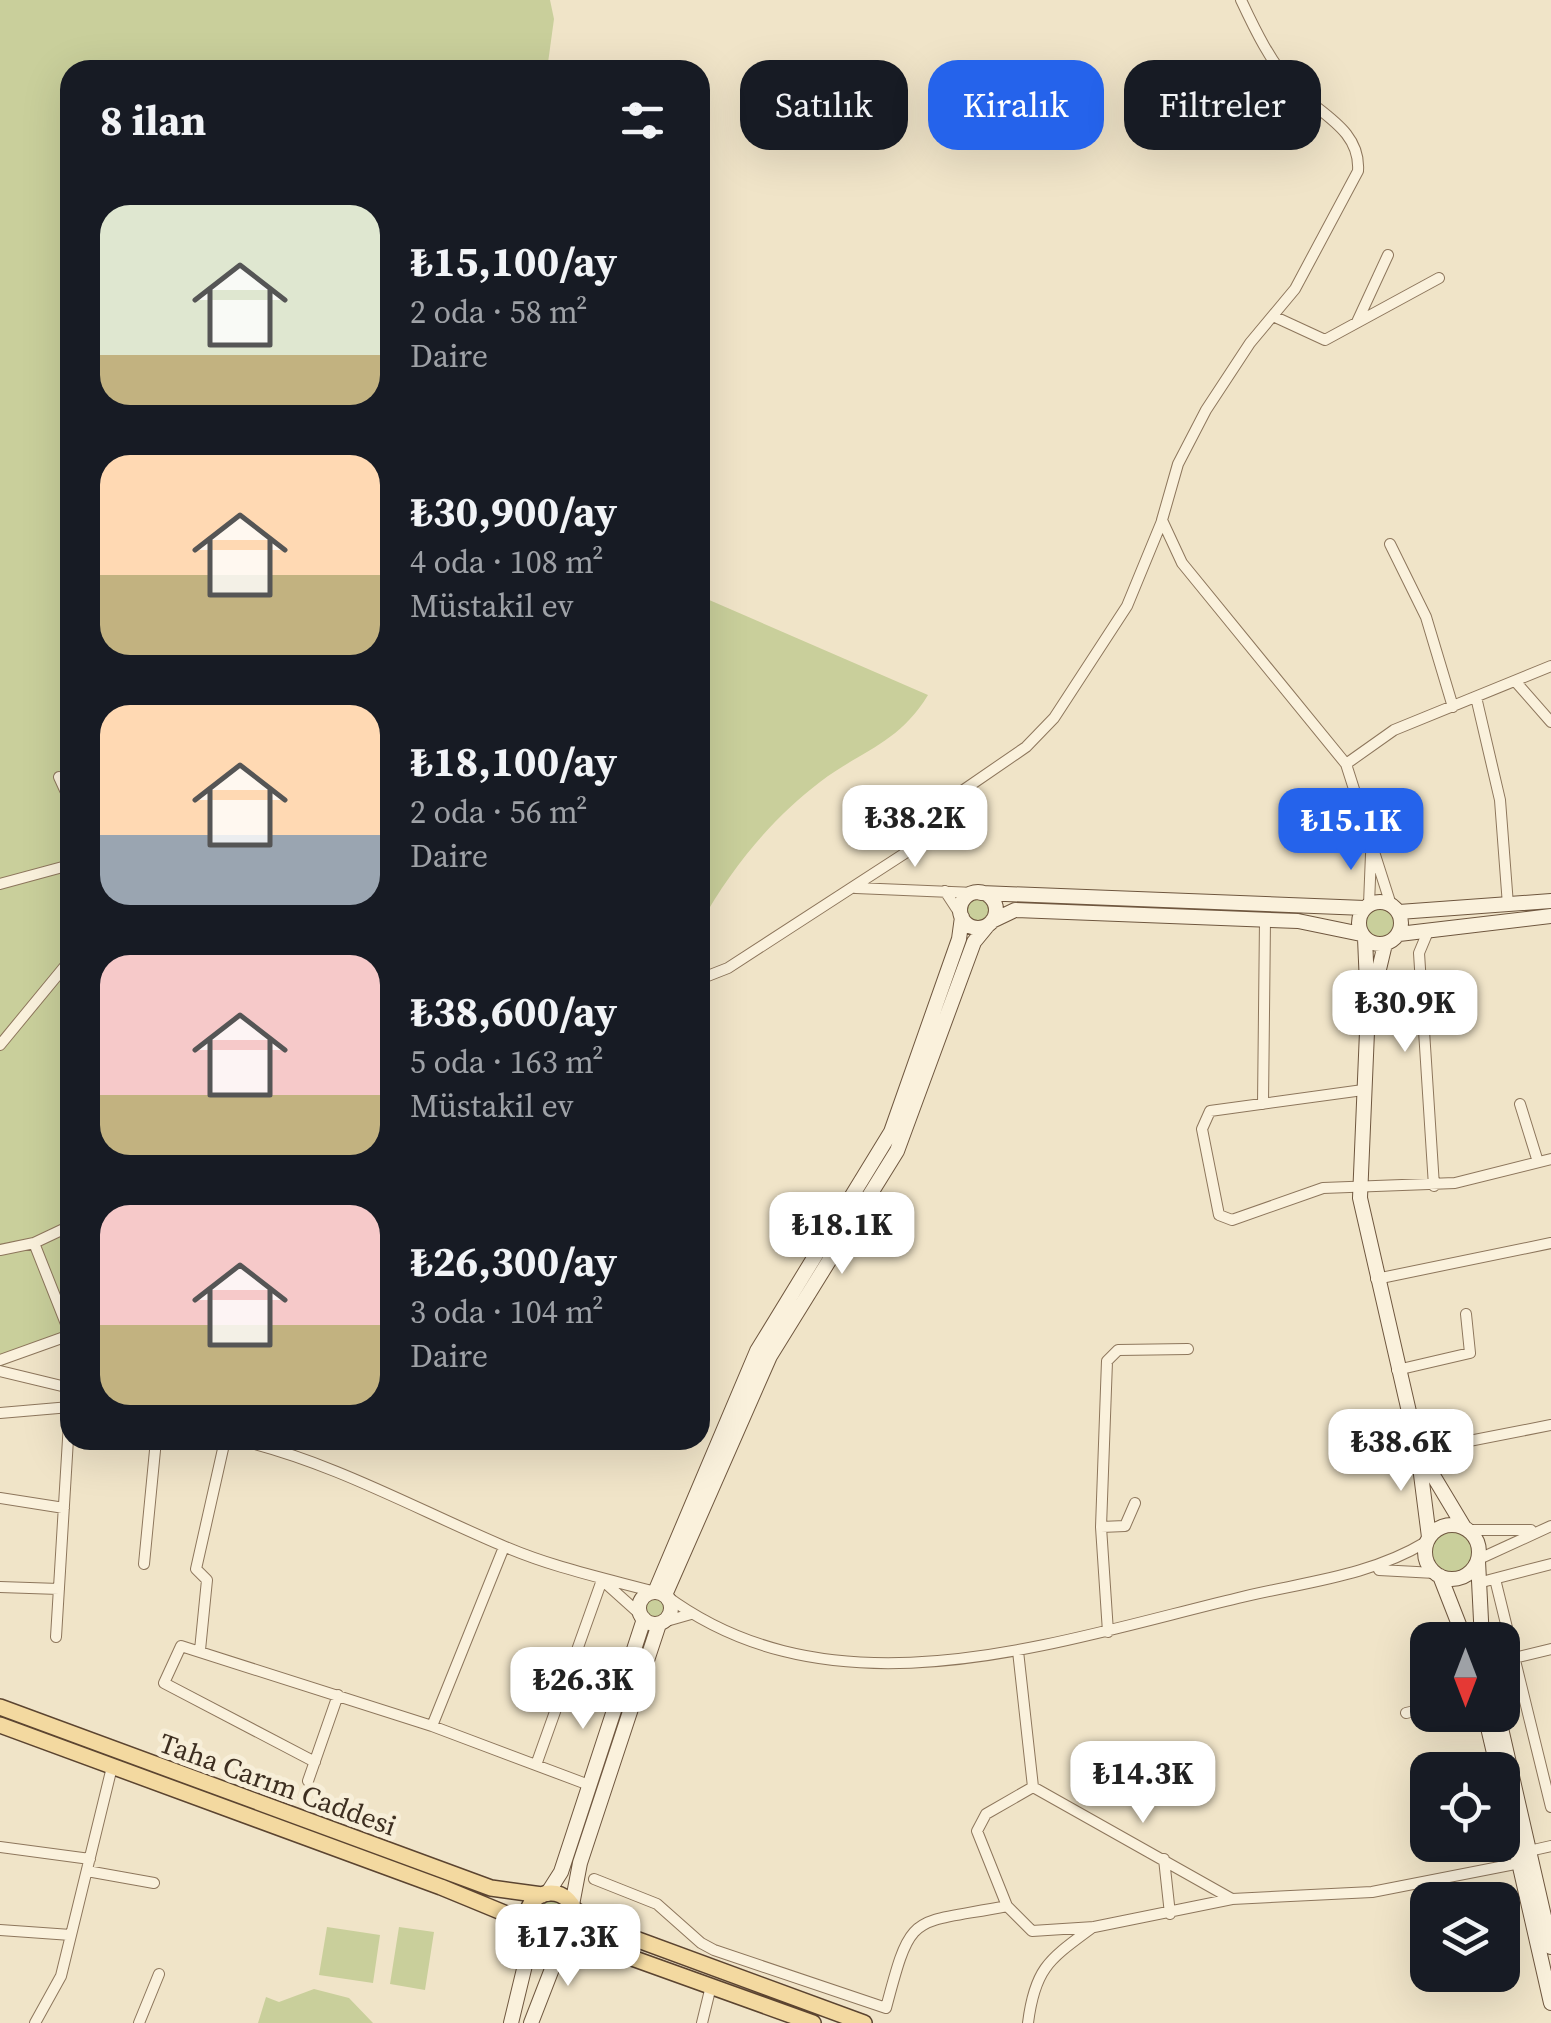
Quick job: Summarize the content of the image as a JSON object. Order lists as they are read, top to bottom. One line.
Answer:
{"streets":{"main road":["Taha Carım Caddesi"]},"north":"bottom","page":{"chip":["Satılık","Kiralık","Filtreler"],"heading":"8 ilan","list":[{"name":"₺15,100/ay","note":"2 oda · 58 m² · Daire"},{"name":"₺30,900/ay","note":"4 oda · 108 m² · Müstakil ev"},{"name":"₺18,100/ay","note":"2 oda · 56 m² · Daire"},{"name":"₺38,600/ay","note":"5 oda · 163 m² · Müstakil ev"},{"name":"₺26,300/ay","note":"3 oda · 104 m² · Daire"}],"price":["₺38.2K","₺15.1K","₺30.9K","₺18.1K","₺38.6K","₺26.3K","₺14.3K","₺17.3K"]}}
